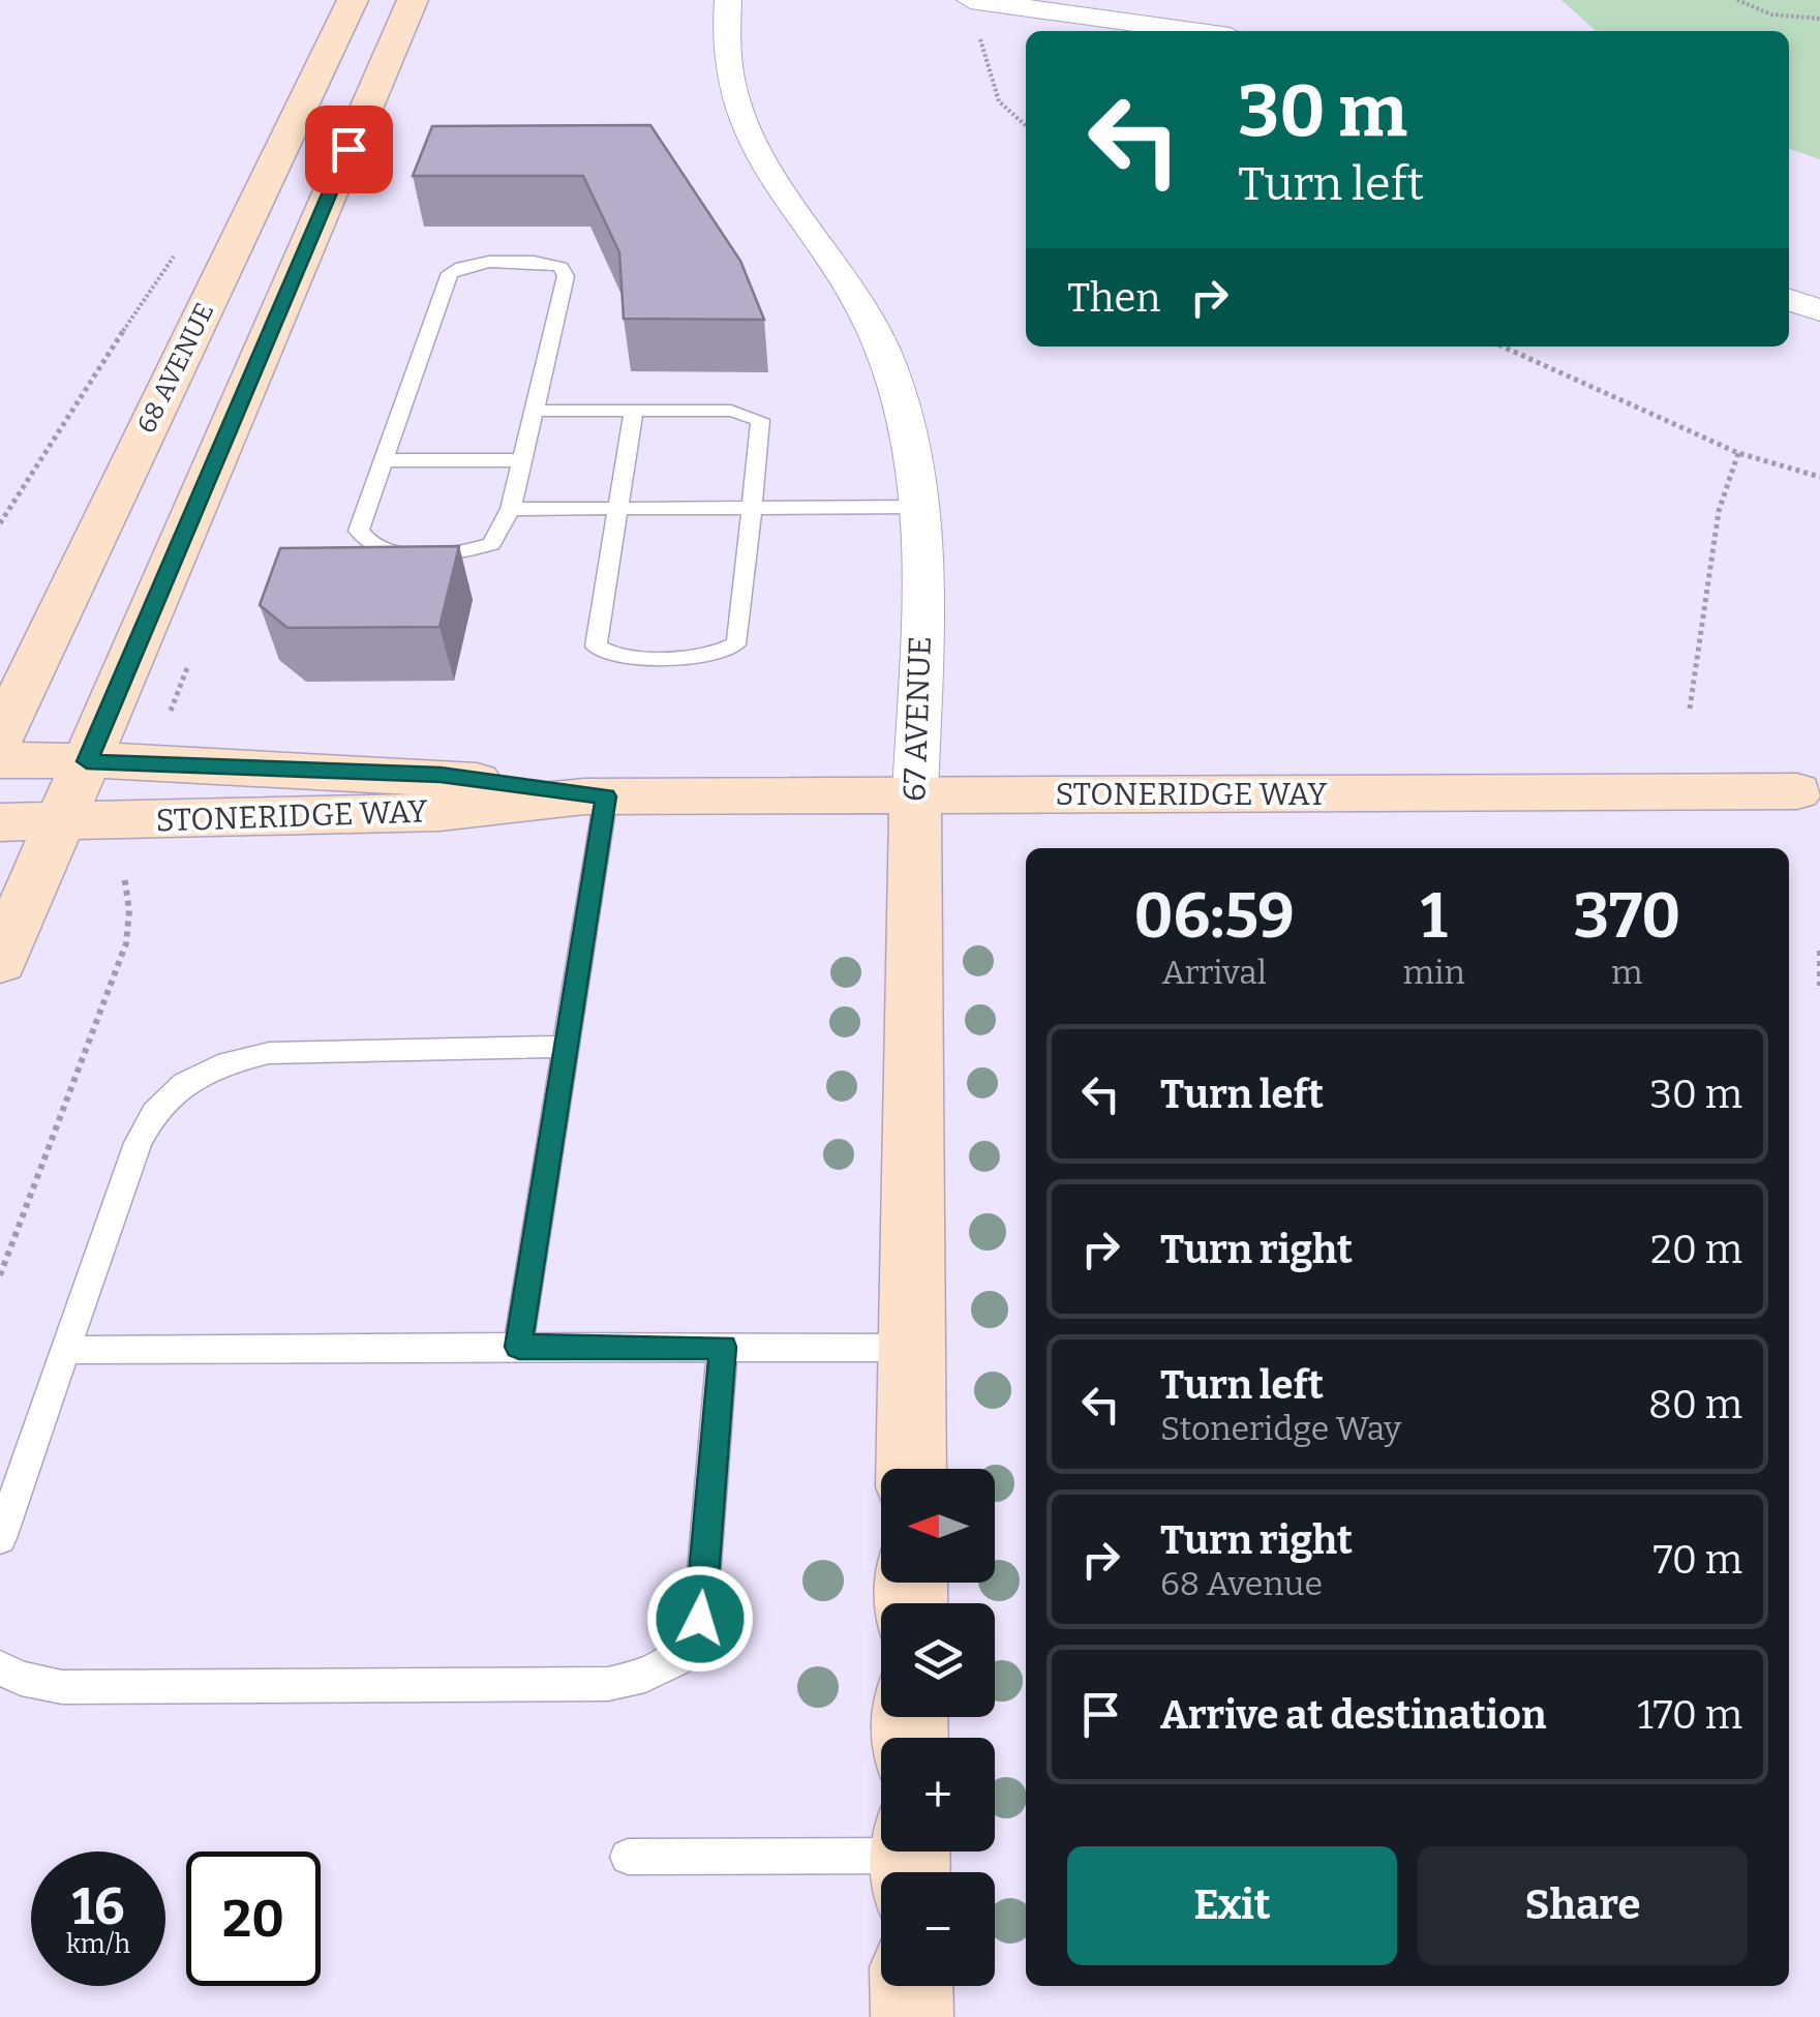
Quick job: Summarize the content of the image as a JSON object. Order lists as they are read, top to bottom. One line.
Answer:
{"streets":{"main road":["68 AVENUE","67 AVENUE","STONERIDGE WAY"]},"crossings":[["67 AVENUE","STONERIDGE WAY"]],"north":"left","page":{"turn":["30 m","Turn left"],"then":"Then","eta":["06:59","Arrival","1","min","370","m"],"list":[{"name":"Turn left","value":"30 m"},{"name":"Turn right","value":"20 m"},{"name":"Turn left","note":"Stoneridge Way","value":"80 m"},{"name":"Turn right","note":"68 Avenue","value":"70 m"},{"name":"Arrive at destination","value":"170 m"}],"map_buttons":["+","−"],"buttons":["Exit","Share"],"speed":"16 km/h","limit":"20"}}
